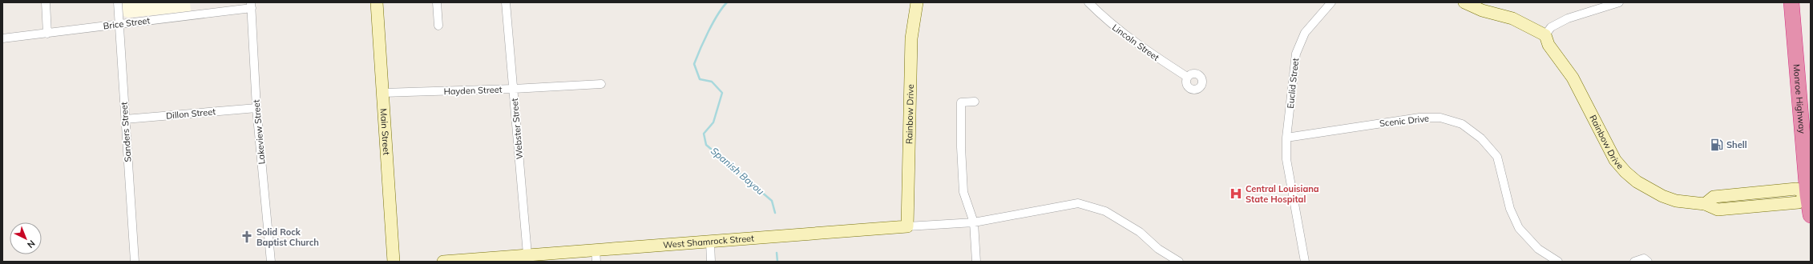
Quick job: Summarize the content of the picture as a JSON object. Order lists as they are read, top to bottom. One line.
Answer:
{"streets":{"highway":["Monroe Highway"],"street":["Brice Street","Lincoln Street","Euclid Street","Hayden Street","Dillon Street","Rainbow Drive","Scenic Drive","Webster Street","Sanders Street","Lakeview Street","Main Street","West Shamrock Street"]},"crossings":[["Brice Street","Sanders Street"],["Brice Street","Lakeview Street"],["Euclid Street","Scenic Drive"],["Hayden Street","Webster Street"],["Hayden Street","Main Street"],["Monroe Highway","Rainbow Drive"],["Dillon Street","Sanders Street"],["Dillon Street","Lakeview Street"],["Rainbow Drive","West Shamrock Street"],["Webster Street","West Shamrock Street"]],"water":["Spanish Bayou"],"places":{"fuel station":["Shell"],"hospital":["Central Louisiana State Hospital"],"church":["Solid Rock Baptist Church"]},"north":"bottom right"}
